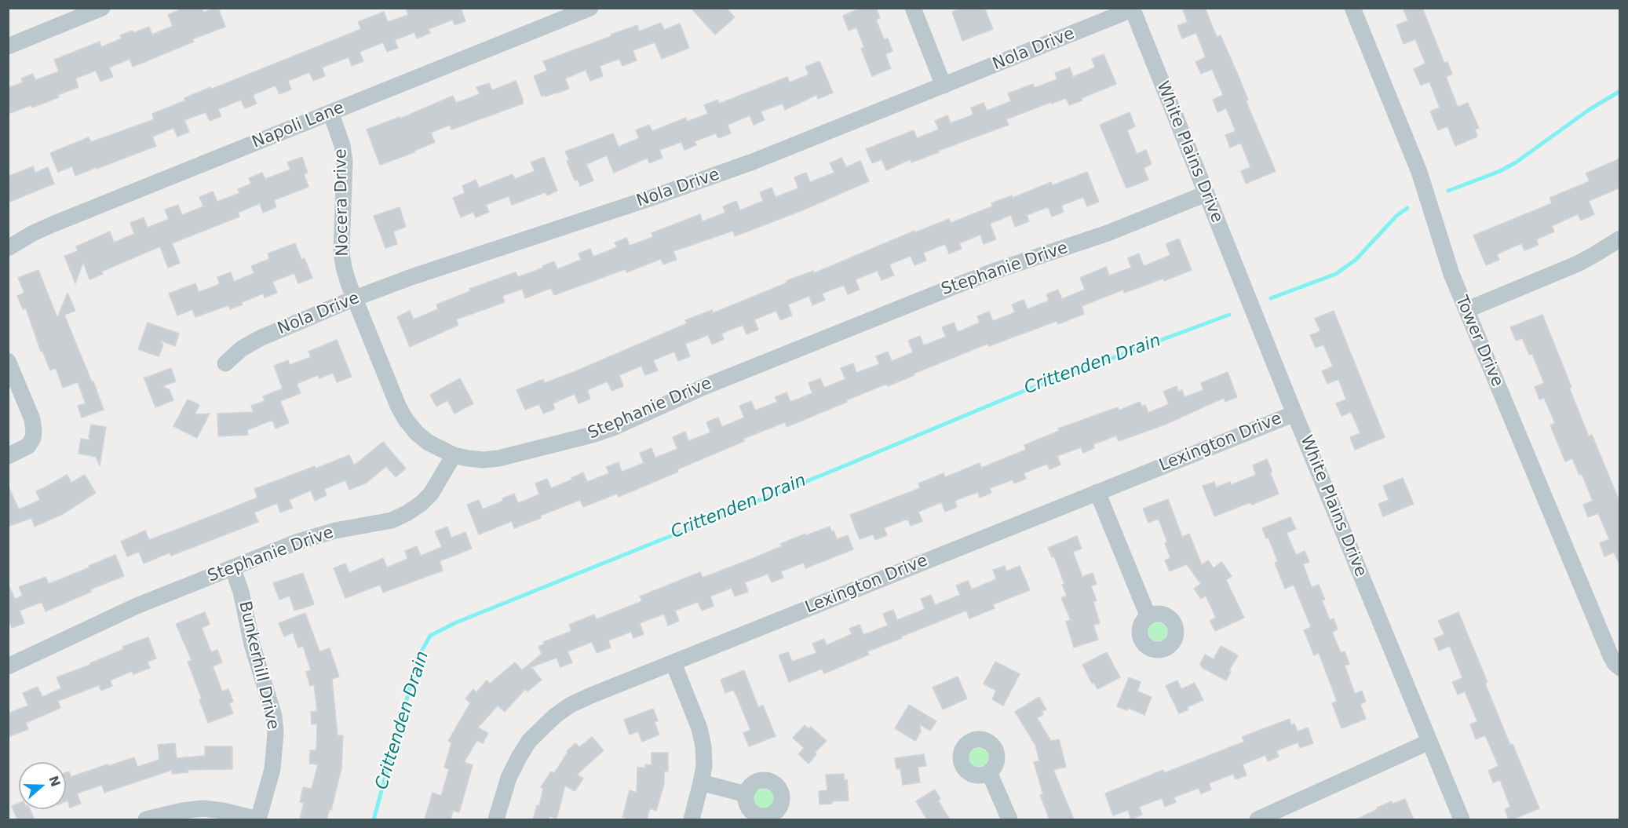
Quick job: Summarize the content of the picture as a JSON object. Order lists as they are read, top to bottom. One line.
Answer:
{"streets":{"street":["Nola Drive","Napoli Lane","White Plains Drive","Nocera Drive","Stephanie Drive","Tower Drive","Lexington Drive","Bunkerhill Drive"]},"crossings":[["Nola Drive","White Plains Drive"],["Nola Drive","Nocera Drive"],["Napoli Lane","Nocera Drive"],["White Plains Drive","Stephanie Drive"],["White Plains Drive","Lexington Drive"],["Nocera Drive","Stephanie Drive"],["Stephanie Drive","Bunkerhill Drive"]],"water":["Crittenden Drain"],"north":"right"}
